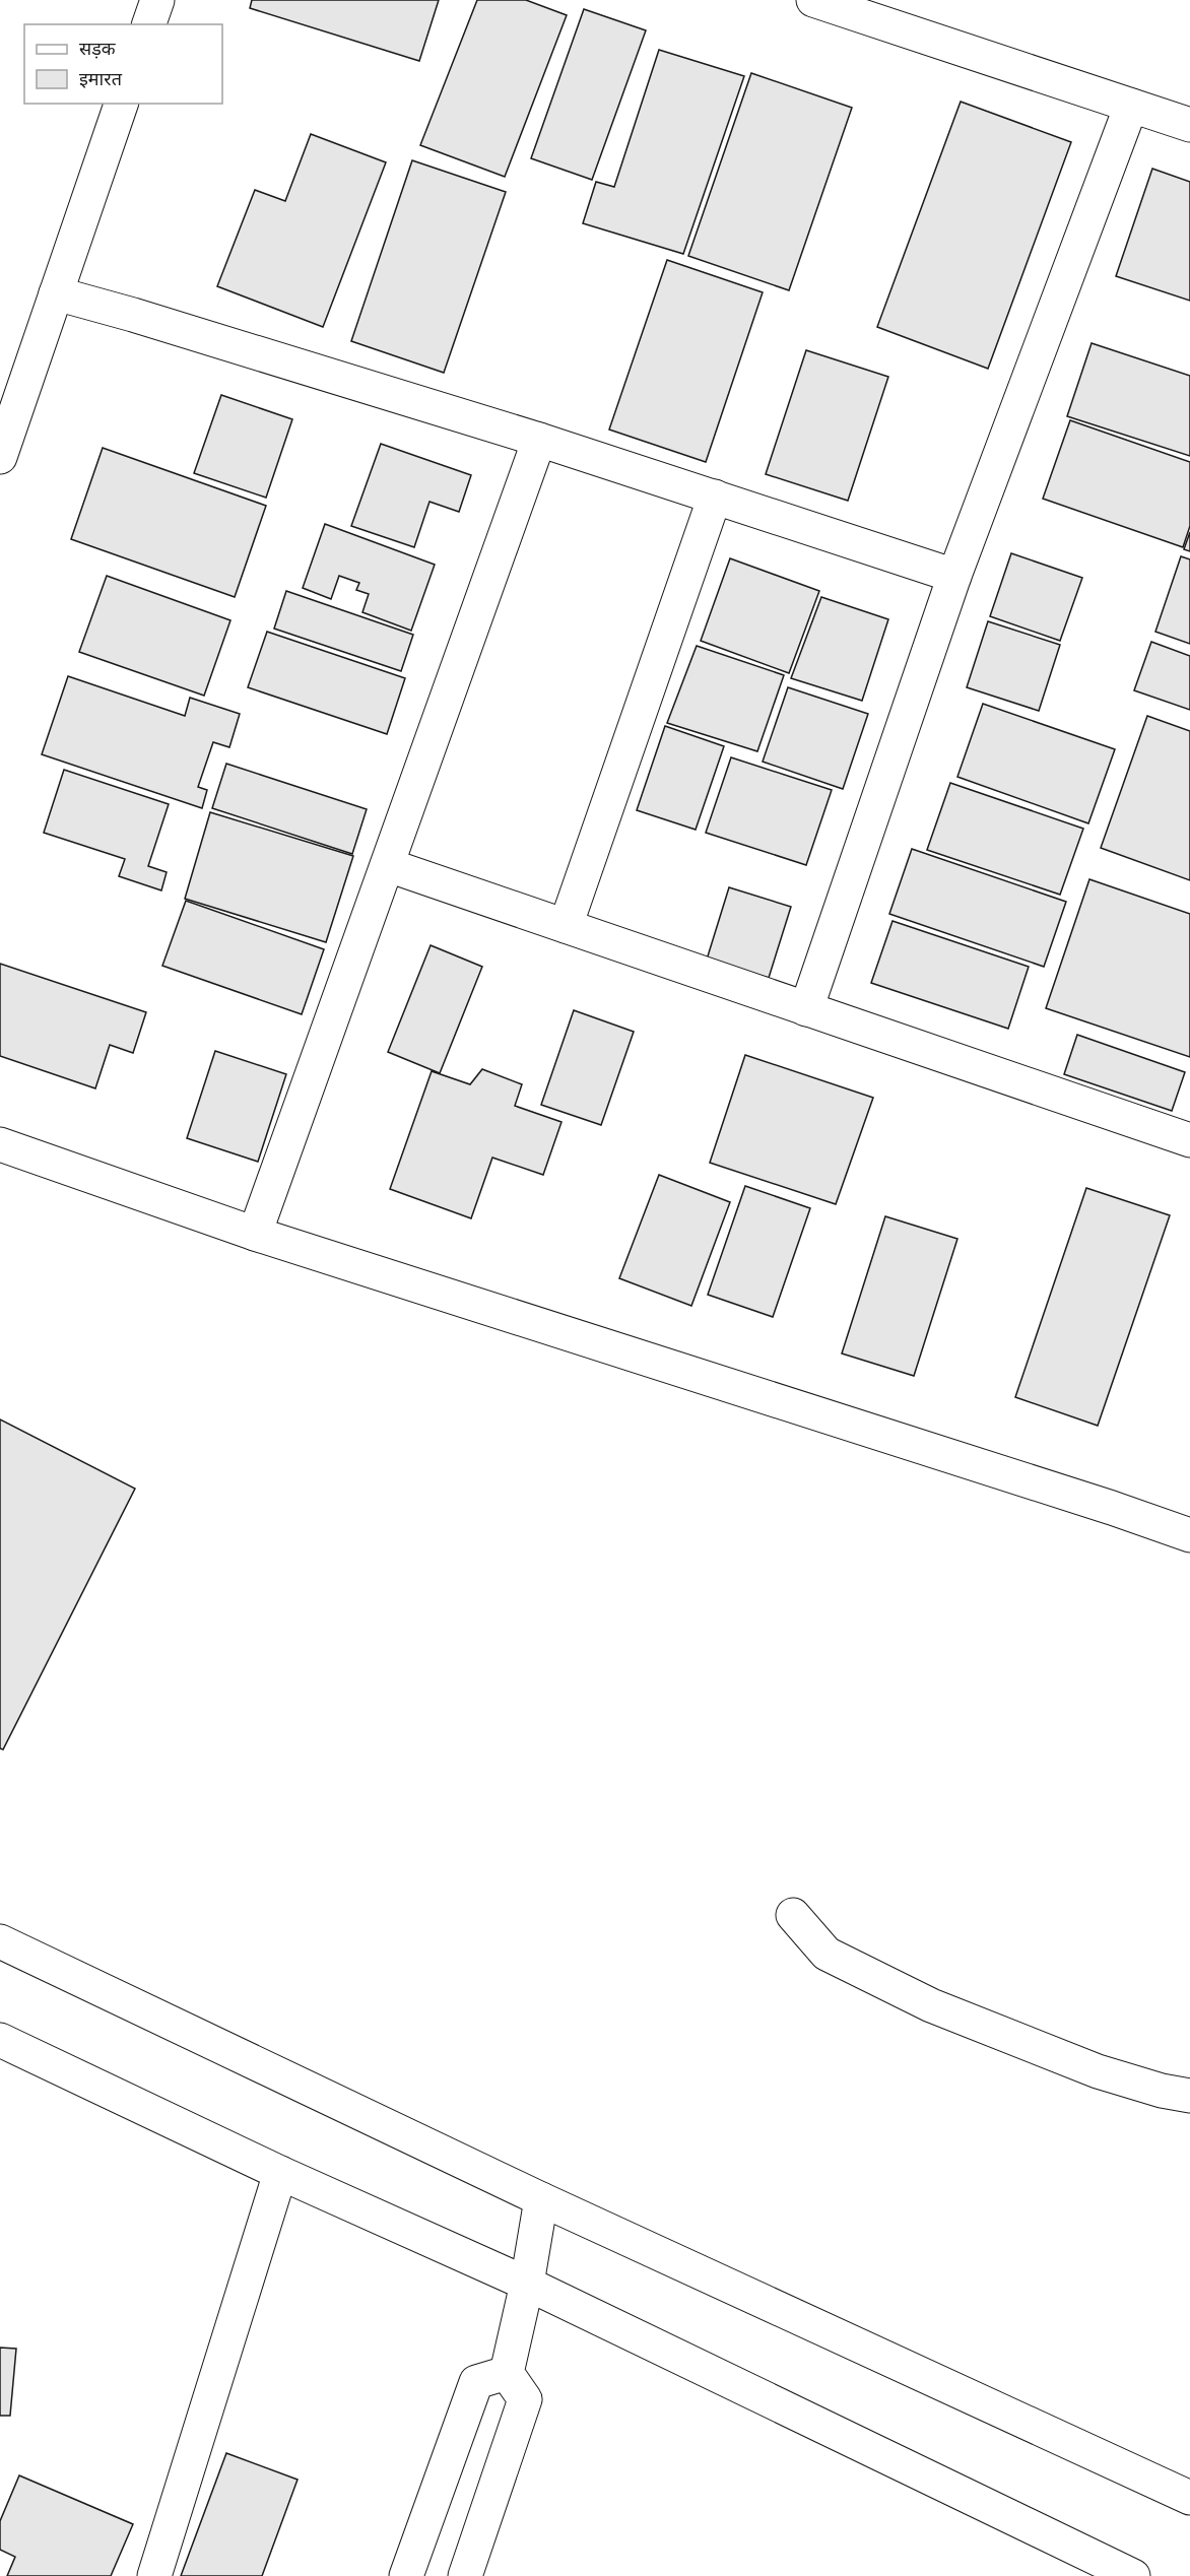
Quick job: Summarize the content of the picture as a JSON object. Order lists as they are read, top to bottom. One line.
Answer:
{"legend":["सड़क","इमारत"]}
